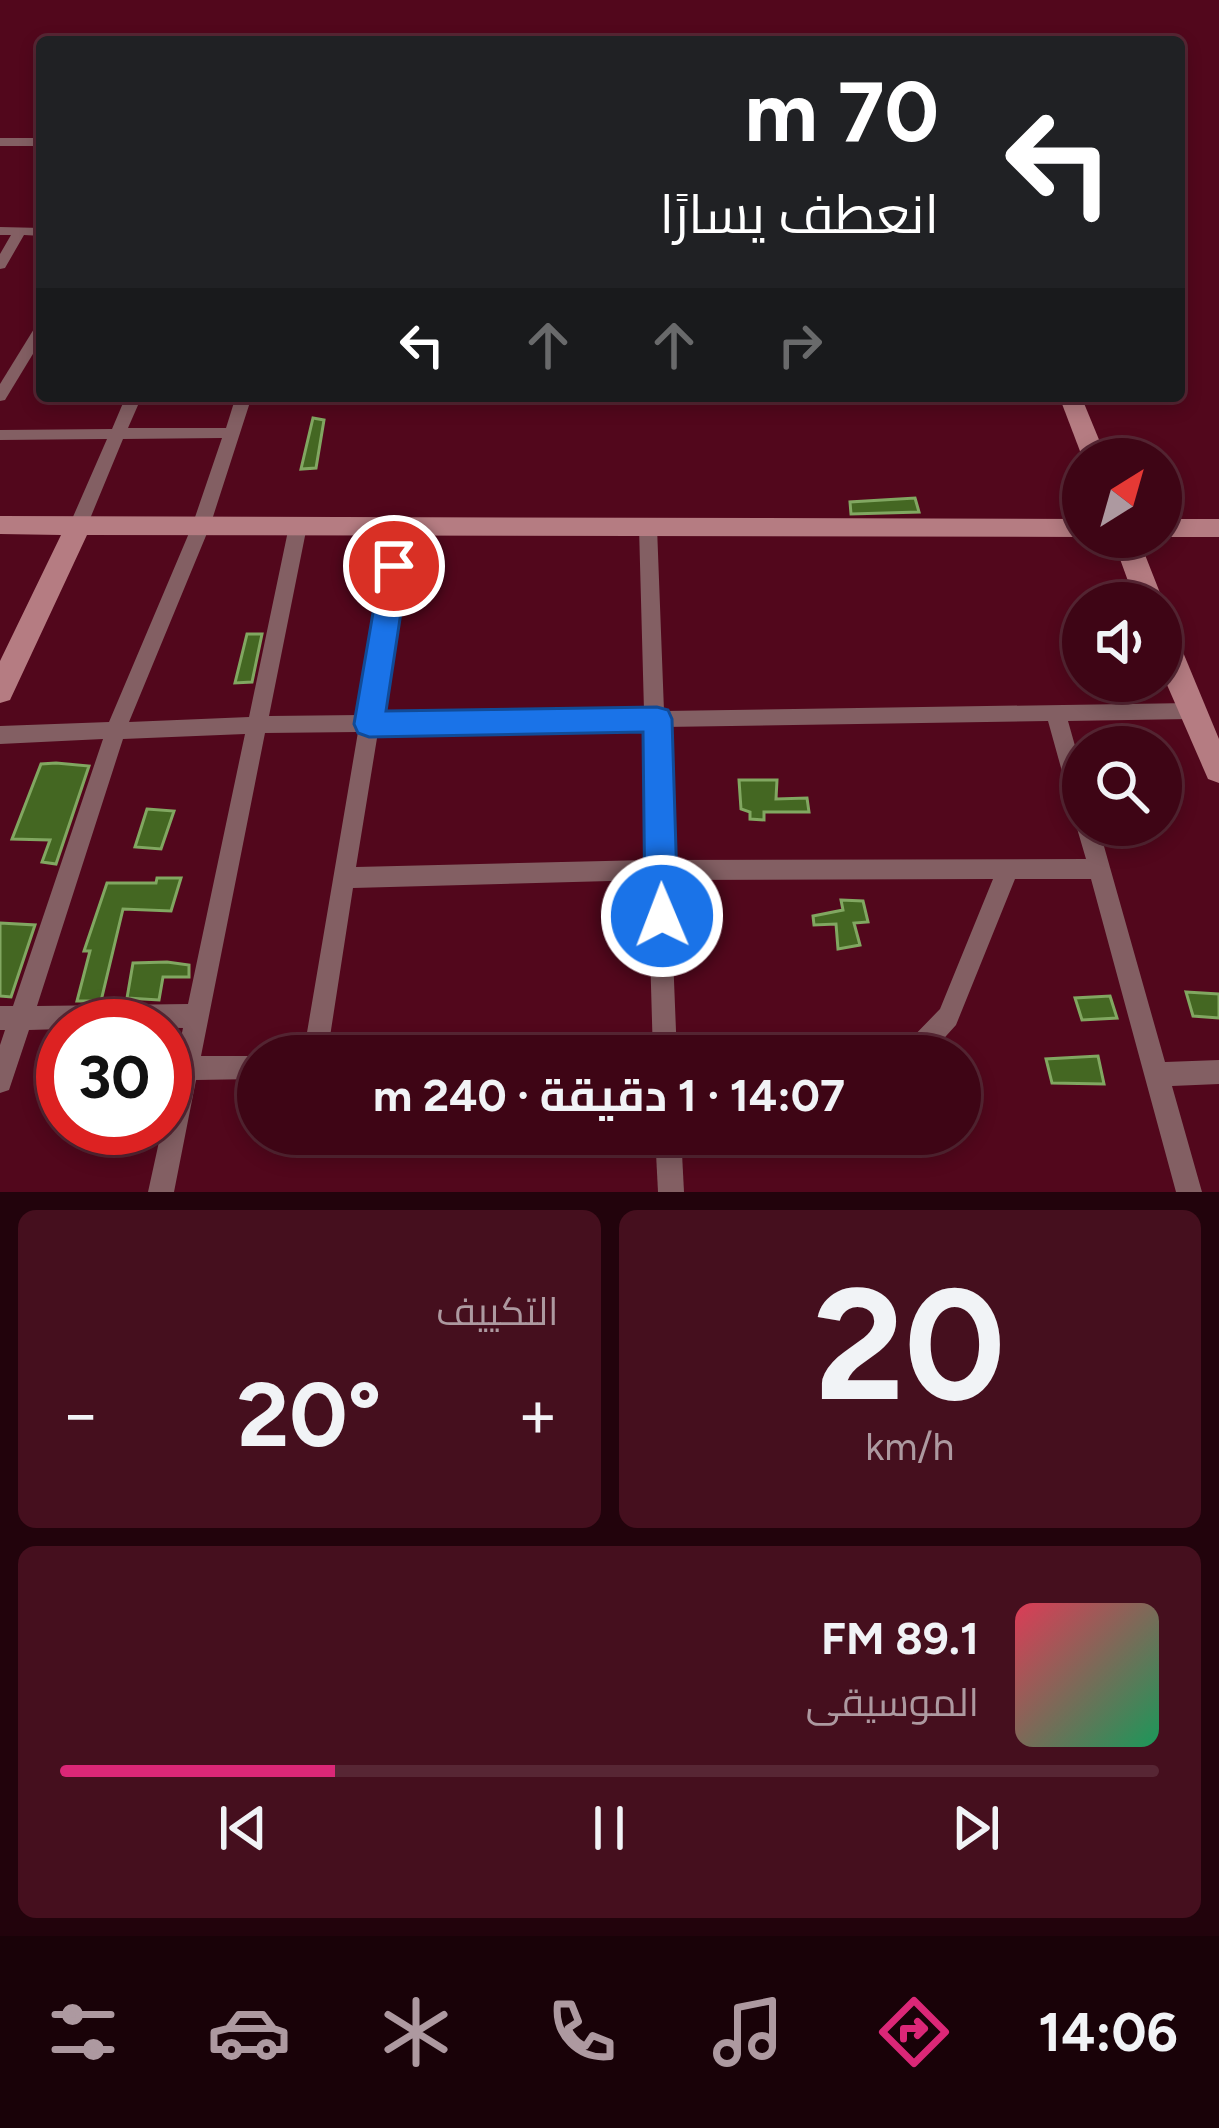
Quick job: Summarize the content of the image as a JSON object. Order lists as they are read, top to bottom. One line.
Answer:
{"north":"top right","page":{"turn":["70 m","انعطف يسارًا"],"limit":"30","trip":"14:07 · 1 دقيقة · 240 m","tile":[["20","km/h"],"التكييف"],"heat":["−","20°","+"],"song":["89.1 FM","الموسيقى"],"tabs":"14:06"}}
